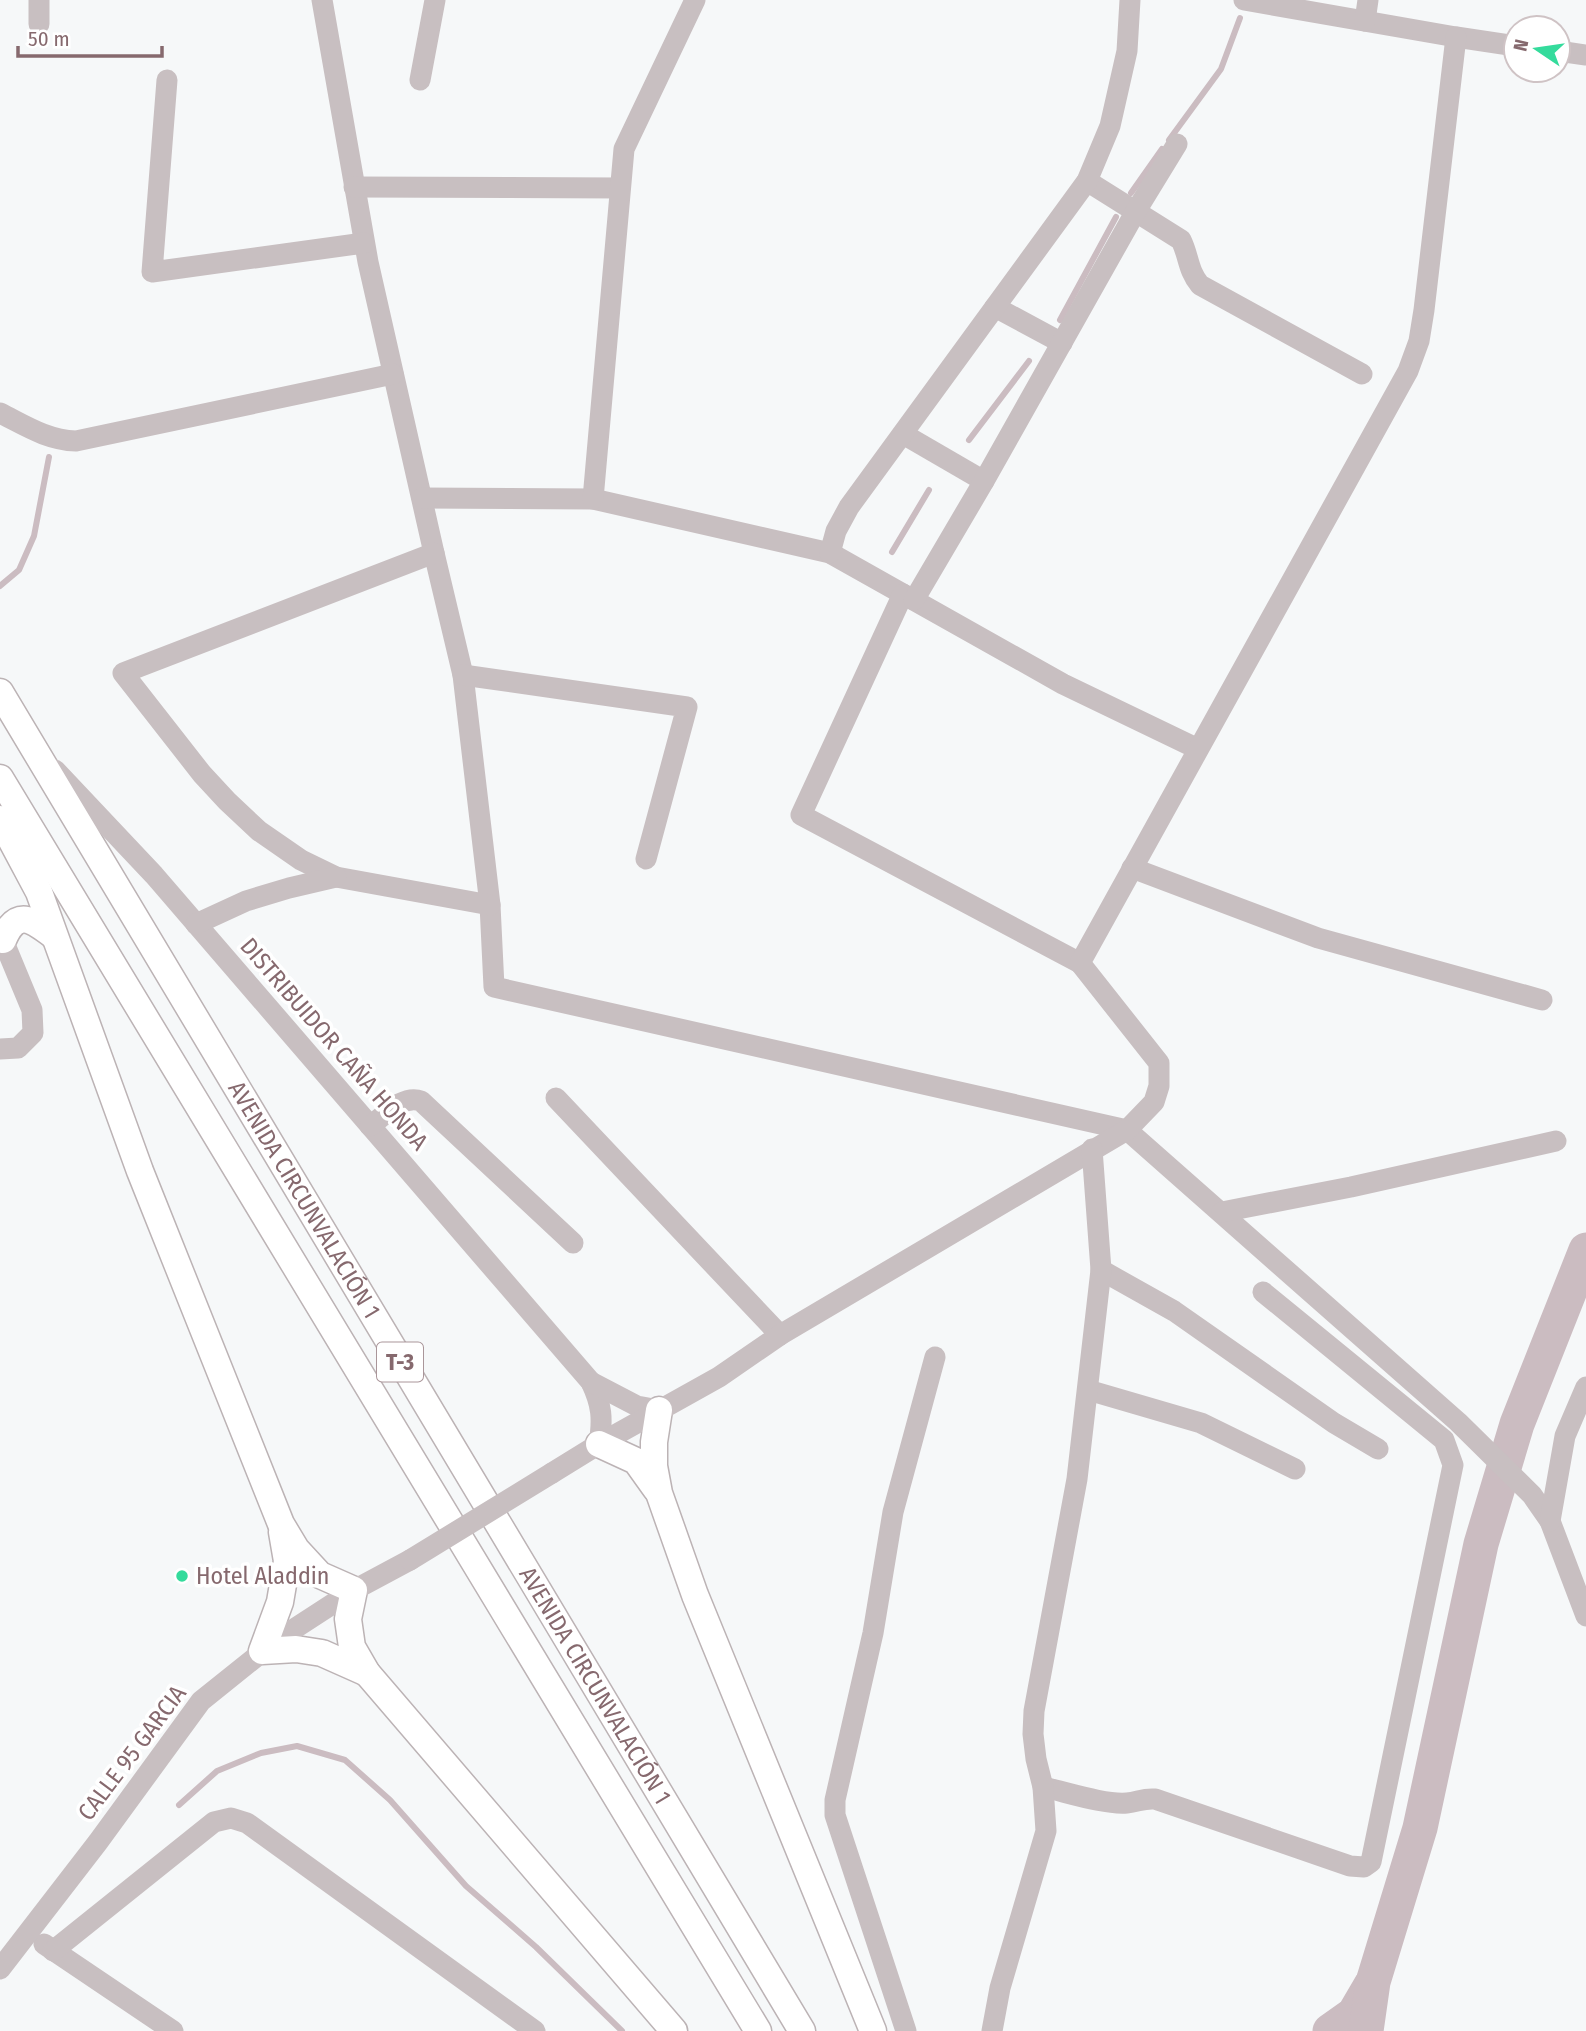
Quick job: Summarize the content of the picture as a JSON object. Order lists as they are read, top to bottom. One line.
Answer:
{"streets":{"main road":["AVENIDA CIRCUNVALACIÓN 1","T-3"],"street":["DISTRIBUIDOR CAÑA HONDA","CALLE 95 GARCIA"]},"crossings":[["DISTRIBUIDOR CAÑA HONDA","AVENIDA CIRCUNVALACIÓN 1"],["DISTRIBUIDOR CAÑA HONDA","CALLE 95 GARCIA"]],"places":["Hotel Aladdin"],"scale_bar":"50 m","north":"left"}
